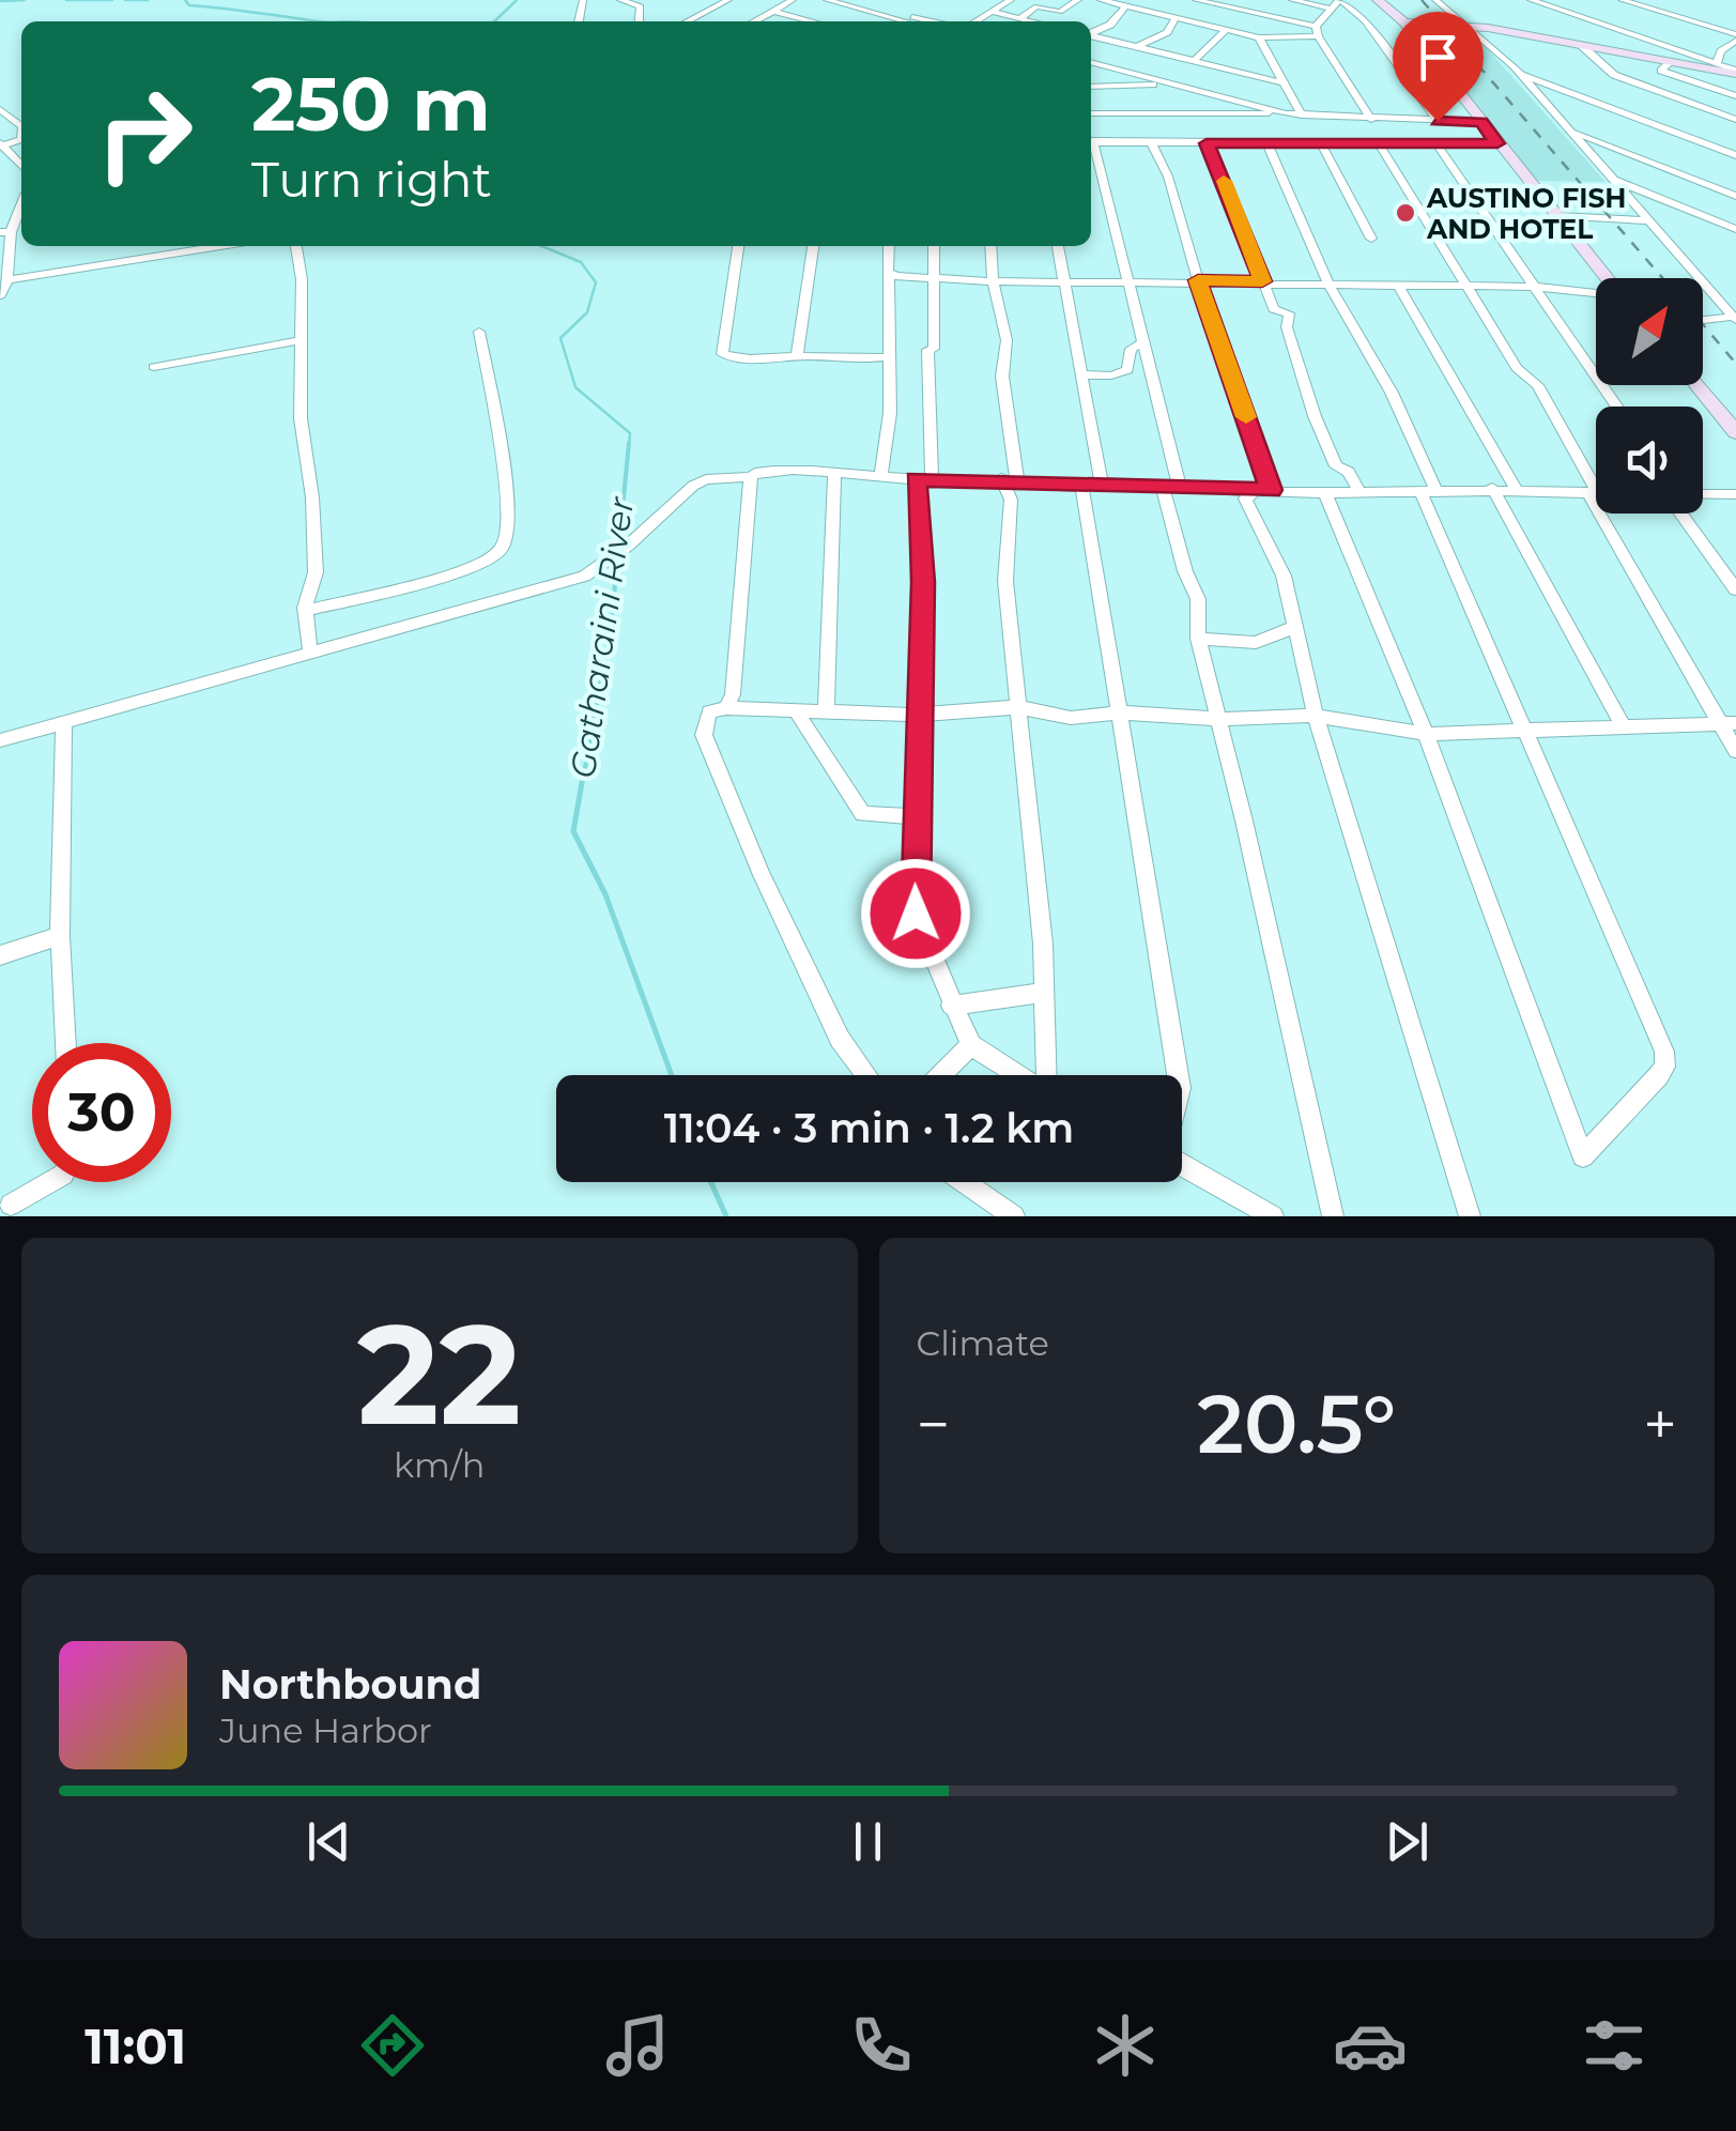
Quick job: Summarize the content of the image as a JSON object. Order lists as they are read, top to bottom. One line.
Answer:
{"water":["Gatharaini River"],"places":["AUSTINO FISH AND HOTEL"],"north":"top right","page":{"turn":["250 m","Turn right"],"limit":"30","trip":"11:04 · 3 min · 1.2 km","tile":[["22","km/h"],"Climate"],"heat":["−","20.5°","+"],"song":["Northbound","June Harbor"],"tabs":"11:01"}}
